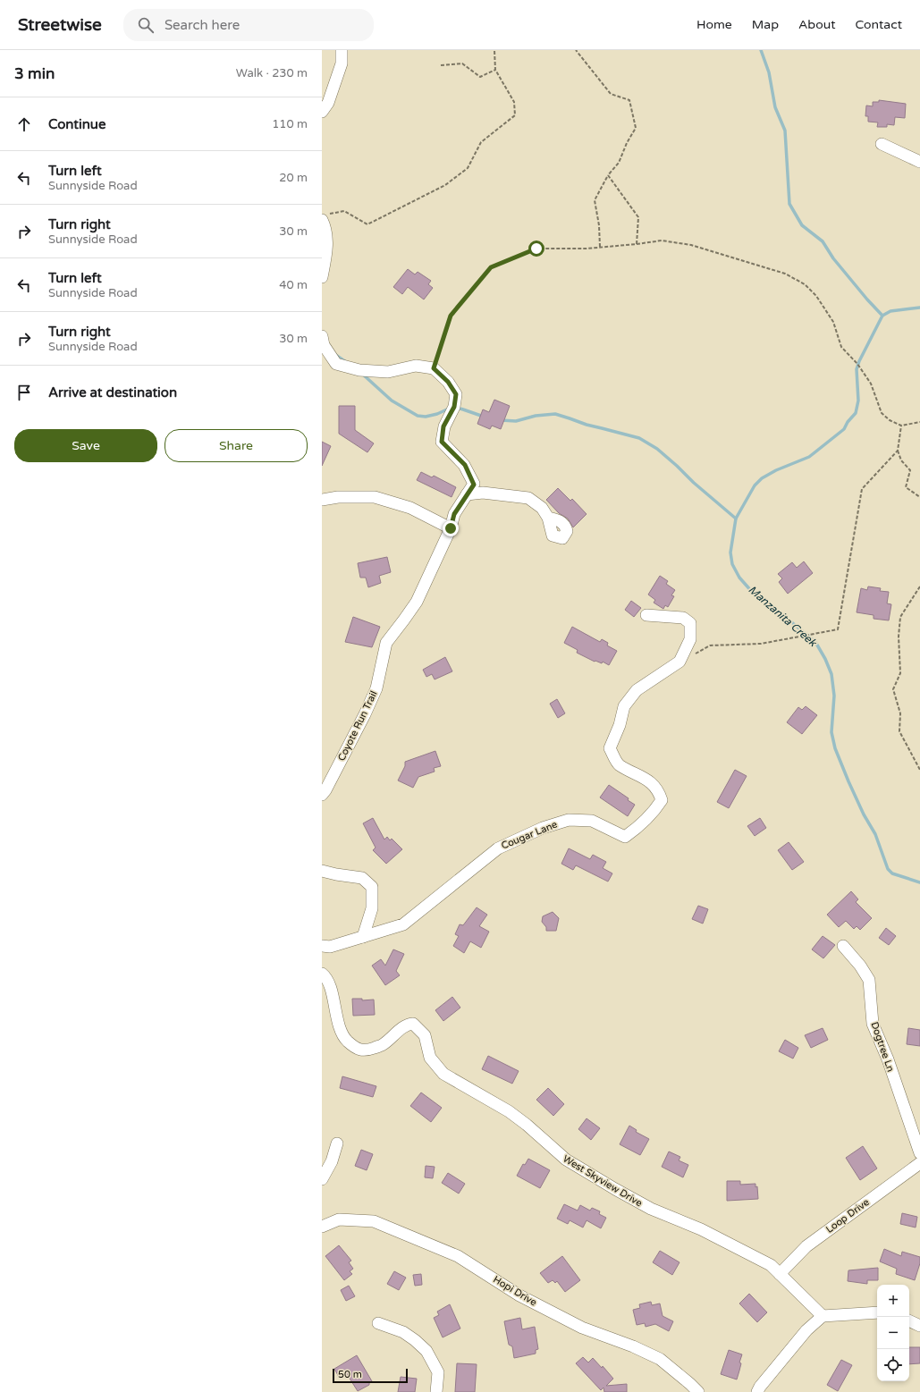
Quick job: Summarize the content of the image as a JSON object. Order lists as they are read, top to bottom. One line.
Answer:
{"streets":{"street":["Coyote Run Trail","Cougar Lane","Dogtree Ln","West Skyview Drive","Loop Drive","Hopi Drive"]},"crossings":[["West Skyview Drive","Loop Drive"]],"water":["Manzanita Creek"],"scale_bar":"50 m","page":{"header":"Streetwise","search":"Search here","nav":["Home","Map","About","Contact"],"heading":["3 min","Walk · 230 m"],"list":[["Continue","110 m"],["Turn left","Sunnyside Road","20 m"],["Turn right","Sunnyside Road","30 m"],["Turn left","Sunnyside Road","40 m"],["Turn right","Sunnyside Road","30 m"],"Arrive at destination"],"buttons":["Save","Share"],"map_buttons":["+","−"],"scale":"50 m"}}
